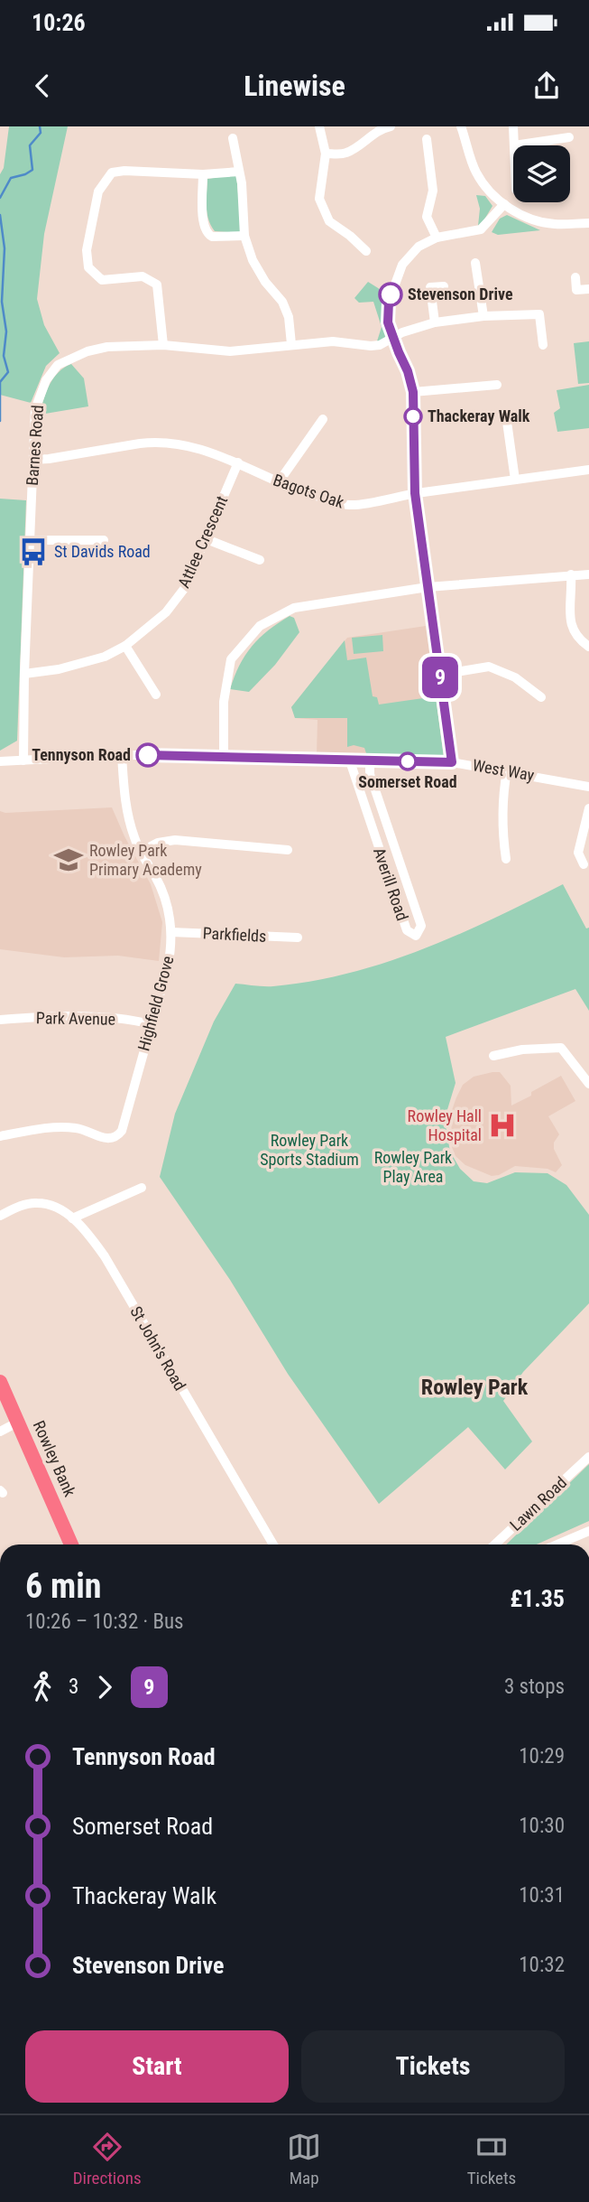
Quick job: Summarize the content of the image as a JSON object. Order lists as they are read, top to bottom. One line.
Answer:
{"streets":{"highway":["Rowley Bank"],"street":["Barnes Road","Bagots Oak","Attlee Crescent","West Way","Averill Road","Parkfields","Highfield Grove","Park Avenue","St John's Road","Lawn Road"]},"crossings":[["Barnes Road","Bagots Oak"],["Barnes Road","Attlee Crescent"],["Barnes Road","West Way"],["Bagots Oak","Attlee Crescent"],["West Way","Averill Road"],["West Way","Highfield Grove"],["Parkfields","Highfield Grove"],["Highfield Grove","Park Avenue"]],"districts":["Rowley Park"],"parks":["Rowley Park Sports Stadium","Rowley Park Play Area"],"places":{"other":["Stevenson Drive","Thackeray Walk","Tennyson Road","Somerset Road"],"bus stop":["St Davids Road"],"school or university":["Rowley Park Primary Academy"],"hospital":["Rowley Hall Hospital"]},"lines":["bus line 9"],"page":{"status":"10:26","header":"Linewise","on_map":"9","heading":["6 min","10:26 – 10:32 · Bus","£1.35"],"legs":["3","9","3 stops"],"list":[{"name":"Tennyson Road","value":"10:29"},{"name":"Somerset Road","value":"10:30"},{"name":"Thackeray Walk","value":"10:31"},{"name":"Stevenson Drive","value":"10:32"}],"buttons":["Start","Tickets"],"tabs":["Directions","Map","Tickets"]}}
